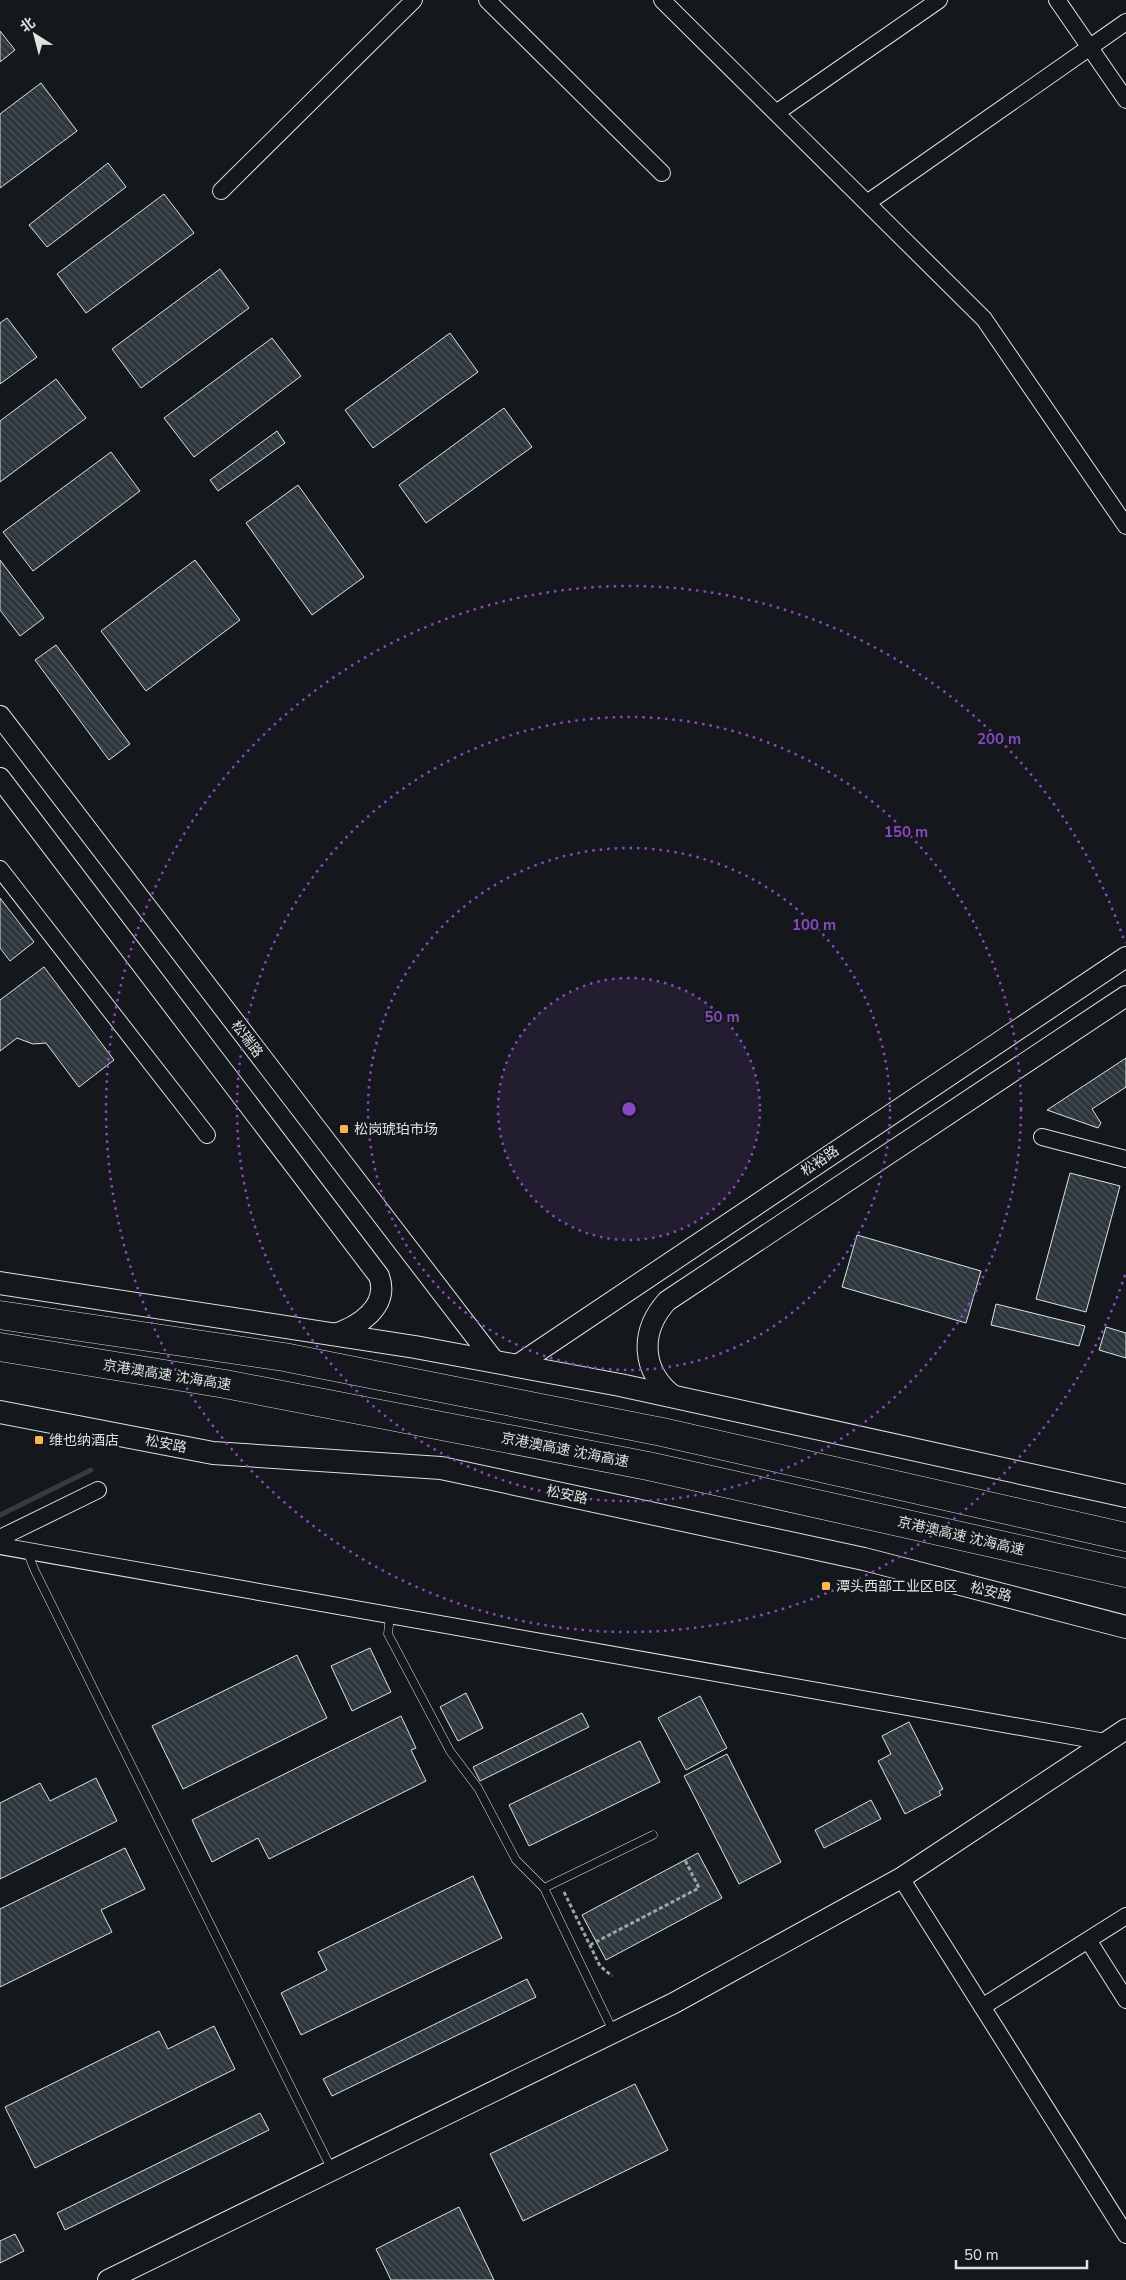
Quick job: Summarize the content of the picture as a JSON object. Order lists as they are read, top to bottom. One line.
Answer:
{"streets":{"highway":["京港澳高速 沈海高速"],"main road":["松安路"],"street":["松瑞路","松裕路"]},"crossings":[["松瑞路","松裕路"]],"places":{"transit":["松岗琥珀市场","维也纳酒店","潭头西部工业区B区"]},"scale_bar":"50 m","north":"top left","rings":["200 m","150 m","100 m","50 m"]}
